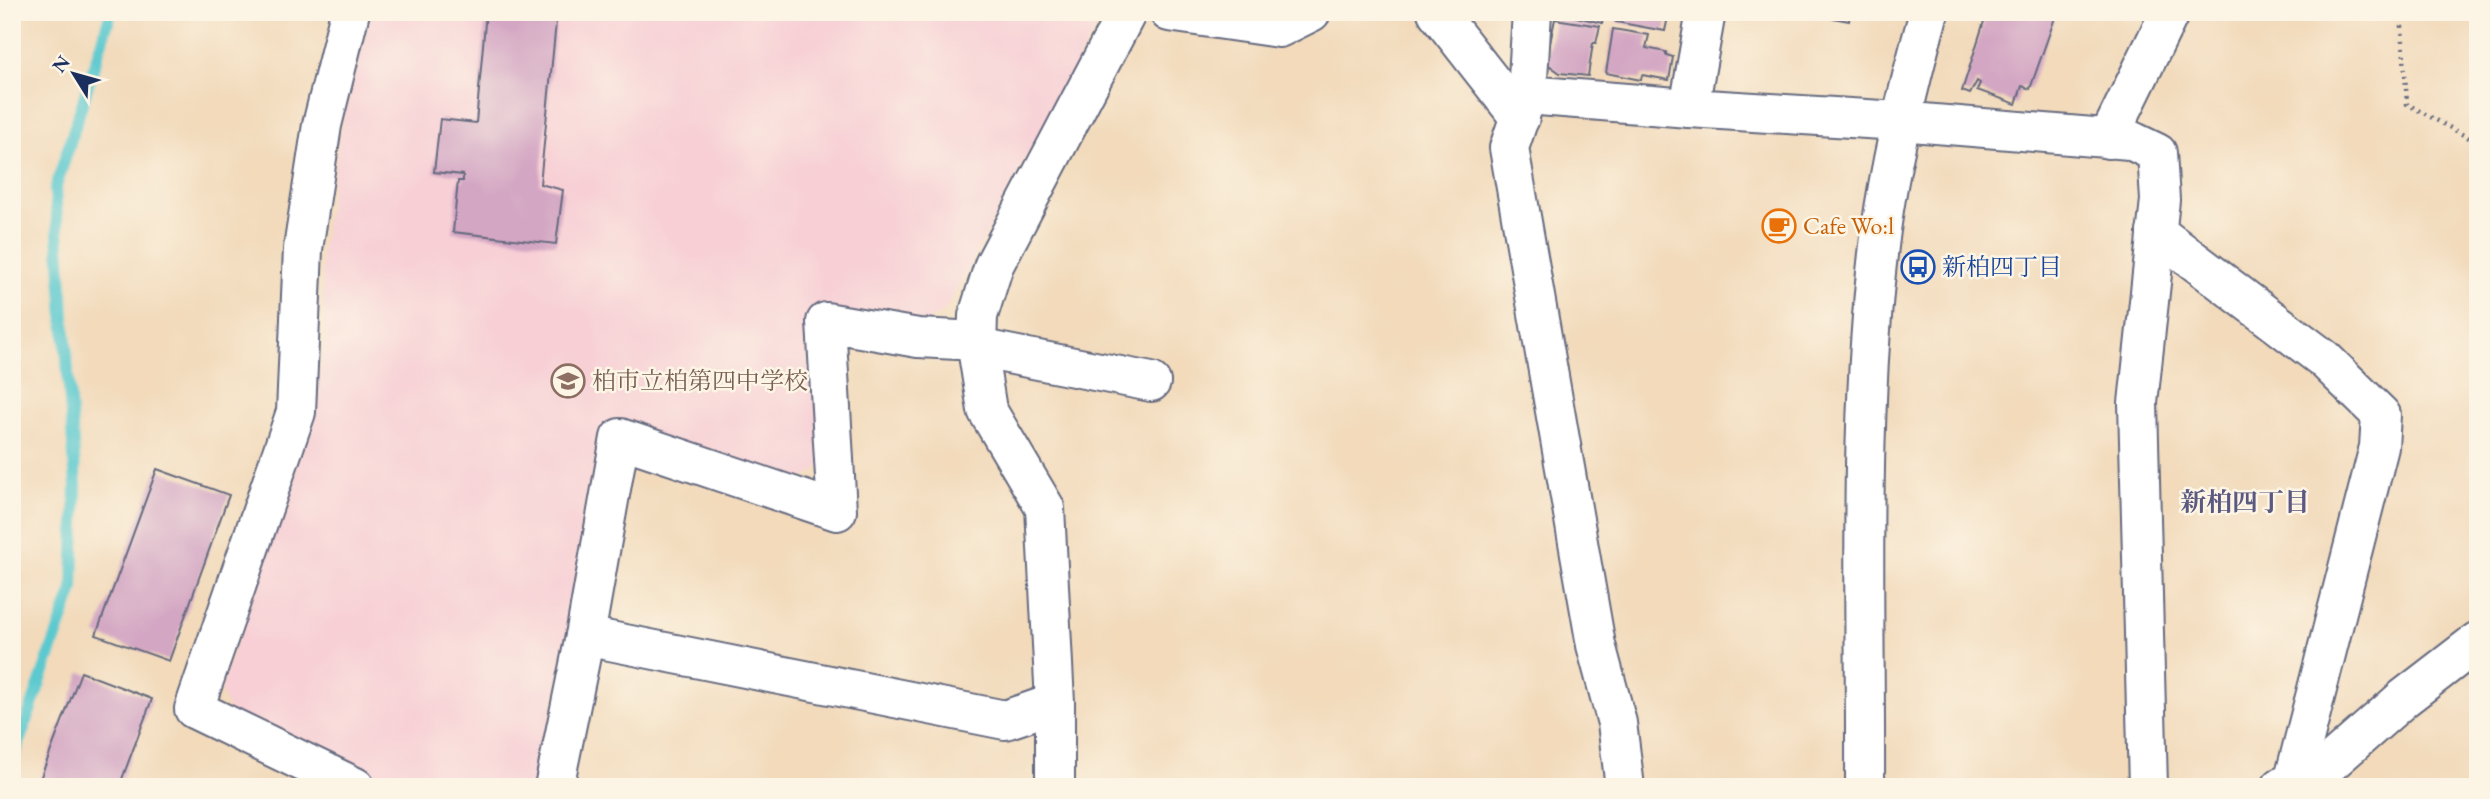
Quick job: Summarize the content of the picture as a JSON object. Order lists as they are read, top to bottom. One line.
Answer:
{"districts":["新柏四丁目"],"places":{"cafe":["Cafe Wo:l"],"bus stop":["新柏四丁目"],"school or university":["柏市立柏第四中学校"]},"north":"top left"}
